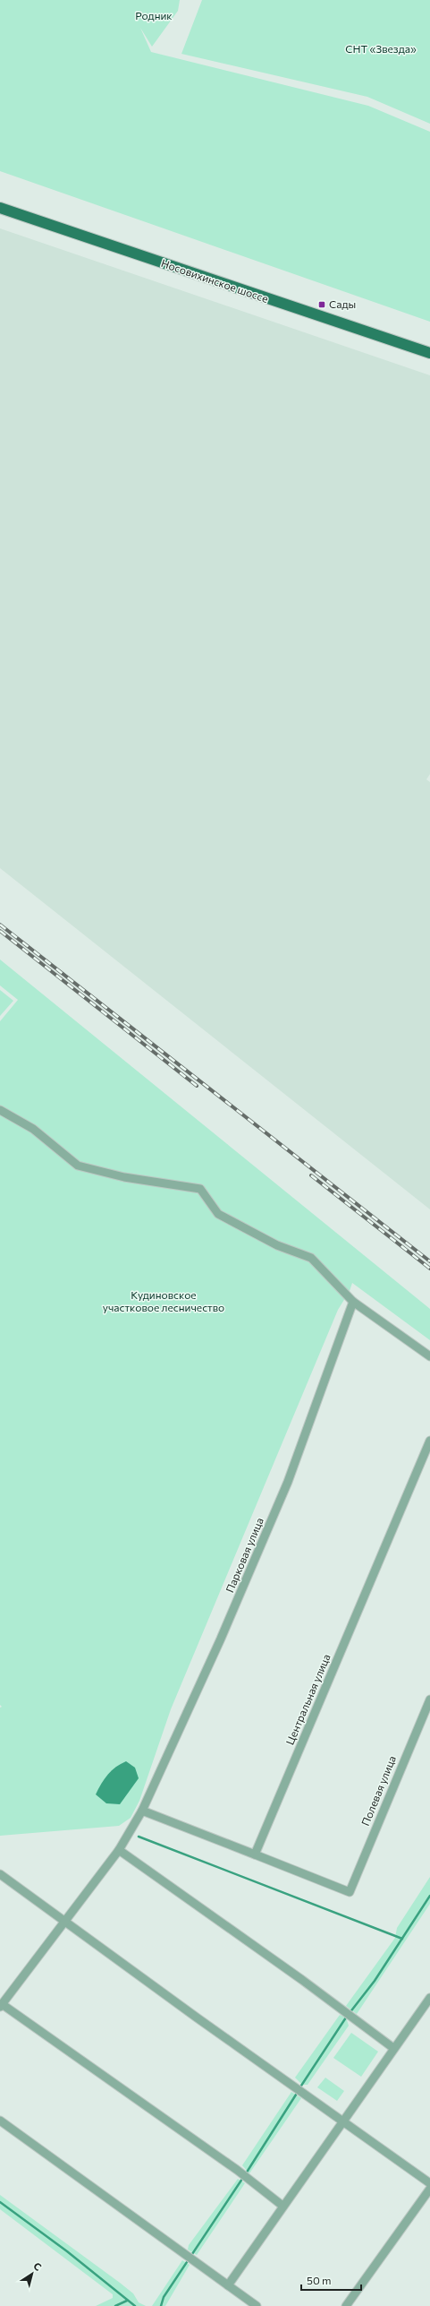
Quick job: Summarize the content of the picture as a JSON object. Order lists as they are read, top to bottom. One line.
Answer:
{"streets":{"main road":["Носовихинское шоссе"],"street":["Парковая улица","Центральная улица","Полевая улица"]},"crossings":[["Центральная улица","Полевая улица"]],"parks":["Родник","СНТ «Звезда»","Кудиновское участковое лесничество"],"places":{"transit":["Сады"]},"scale_bar":"50 m","north":"top right"}
